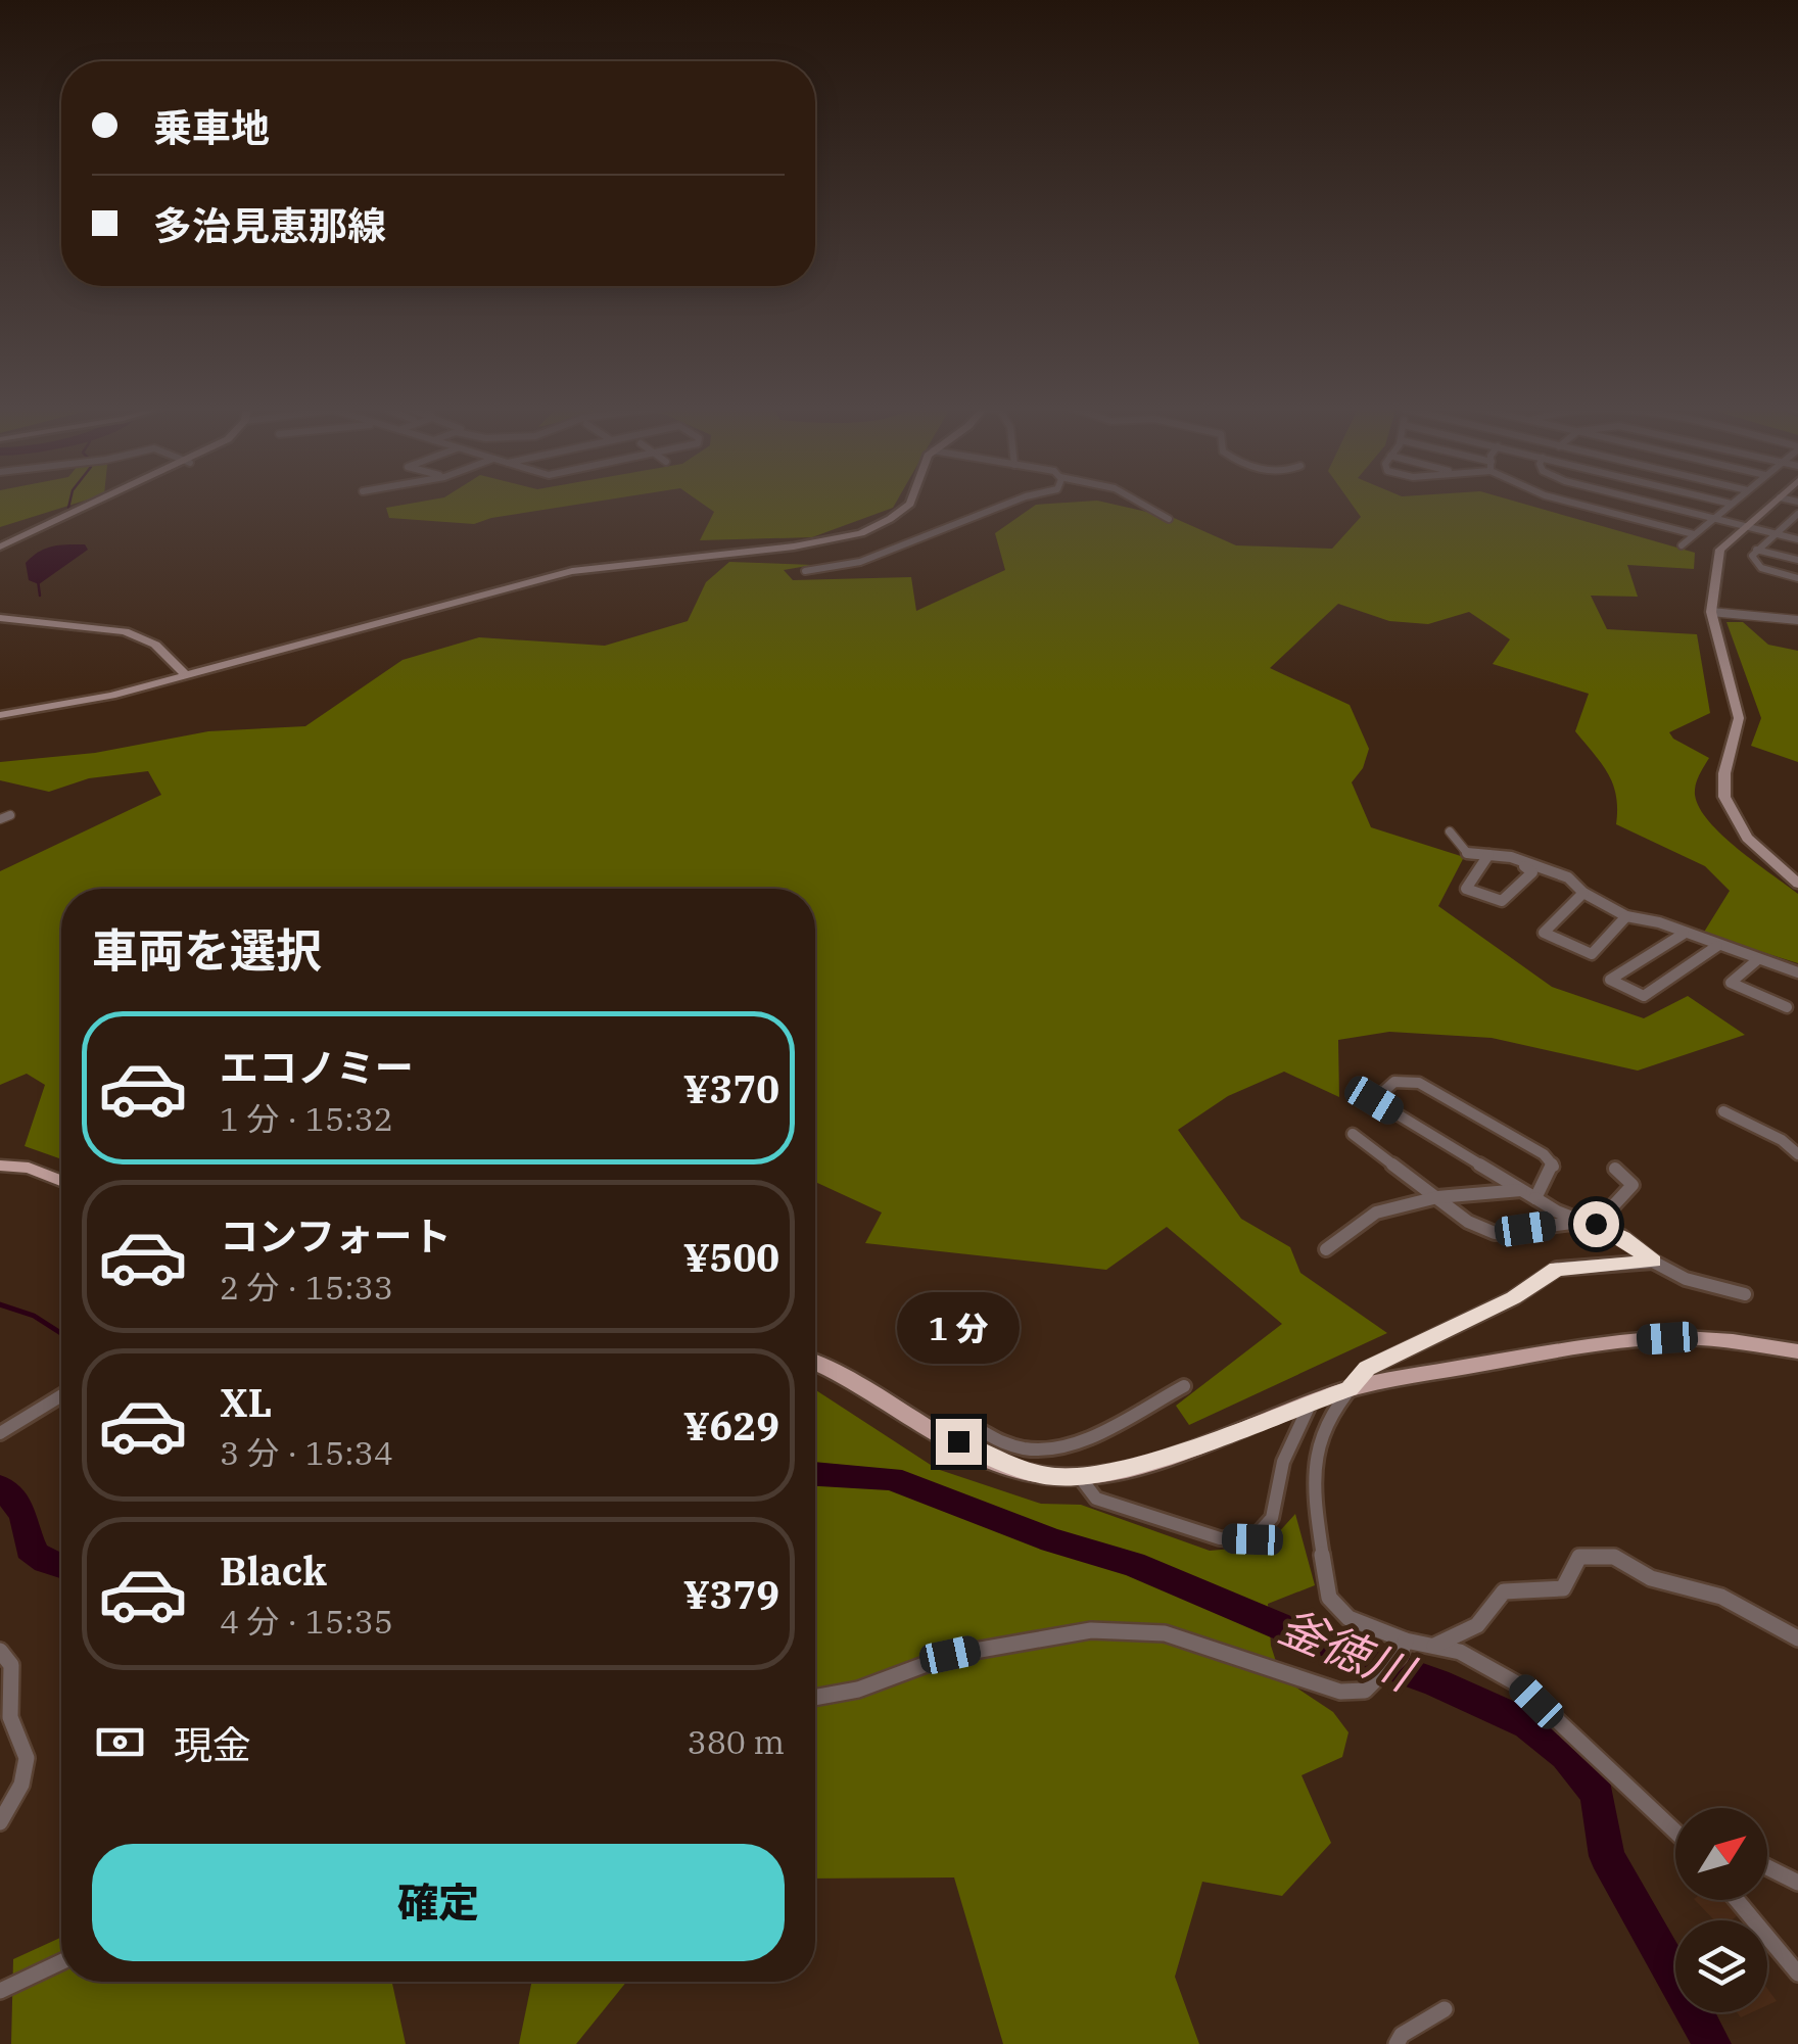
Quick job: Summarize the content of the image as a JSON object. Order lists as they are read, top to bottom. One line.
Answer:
{"water":["釜徳川"],"north":"top right","page":{"banner":["乗車地","多治見恵那線"],"heading":"車両を選択","list":[{"name":"エコノミー","note":"1 分 · 15:32","value":"¥370"},{"name":"コンフォート","note":"2 分 · 15:33","value":"¥500"},{"name":"XL","note":"3 分 · 15:34","value":"¥629"},{"name":"Black","note":"4 分 · 15:35","value":"¥379"}],"bubble":"1 分","pay":["現金","380 m"],"buttons":"確定"}}
